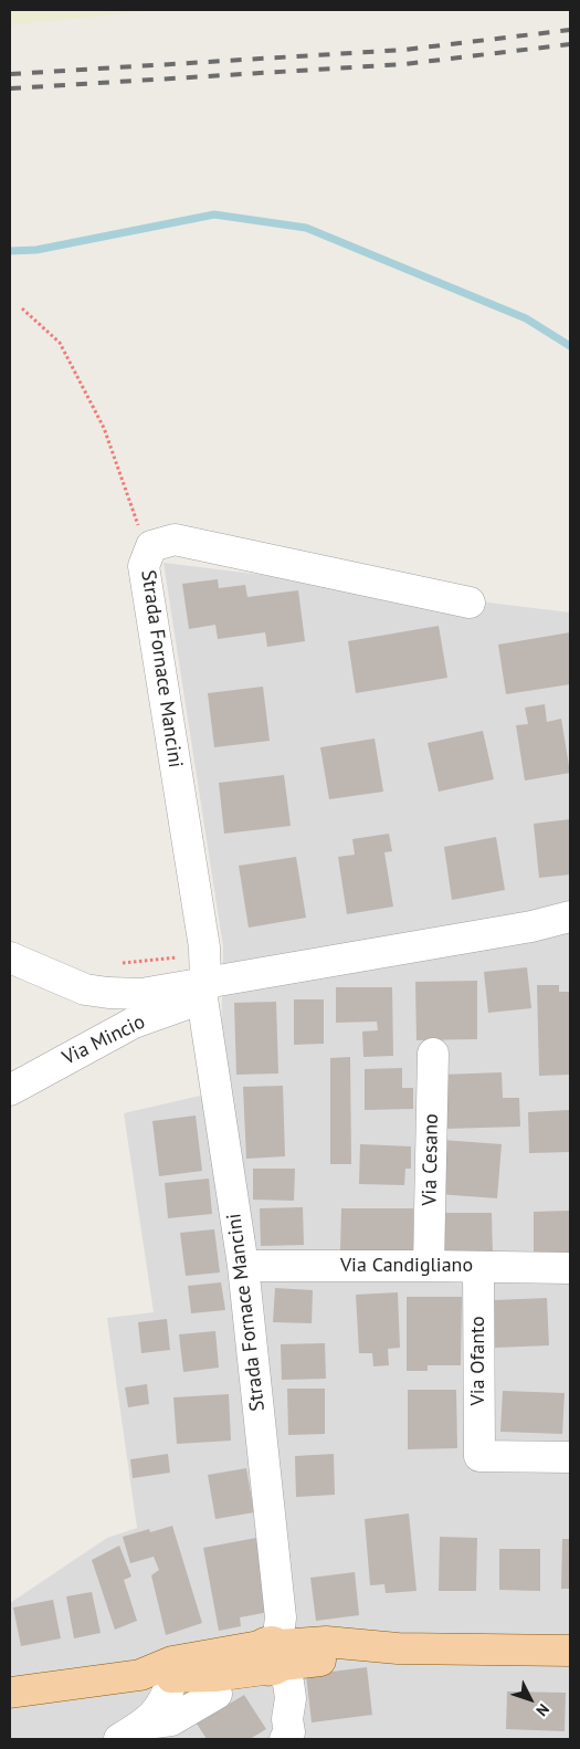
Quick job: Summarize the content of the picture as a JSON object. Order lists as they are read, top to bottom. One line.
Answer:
{"streets":{"street":["Strada Fornace Mancini","Via Mincio","Via Cesano","Via Candigliano","Via Ofanto"]},"crossings":[["Strada Fornace Mancini","Via Mincio"],["Strada Fornace Mancini","Via Candigliano"],["Via Cesano","Via Candigliano"],["Via Candigliano","Via Ofanto"]],"north":"bottom right"}
